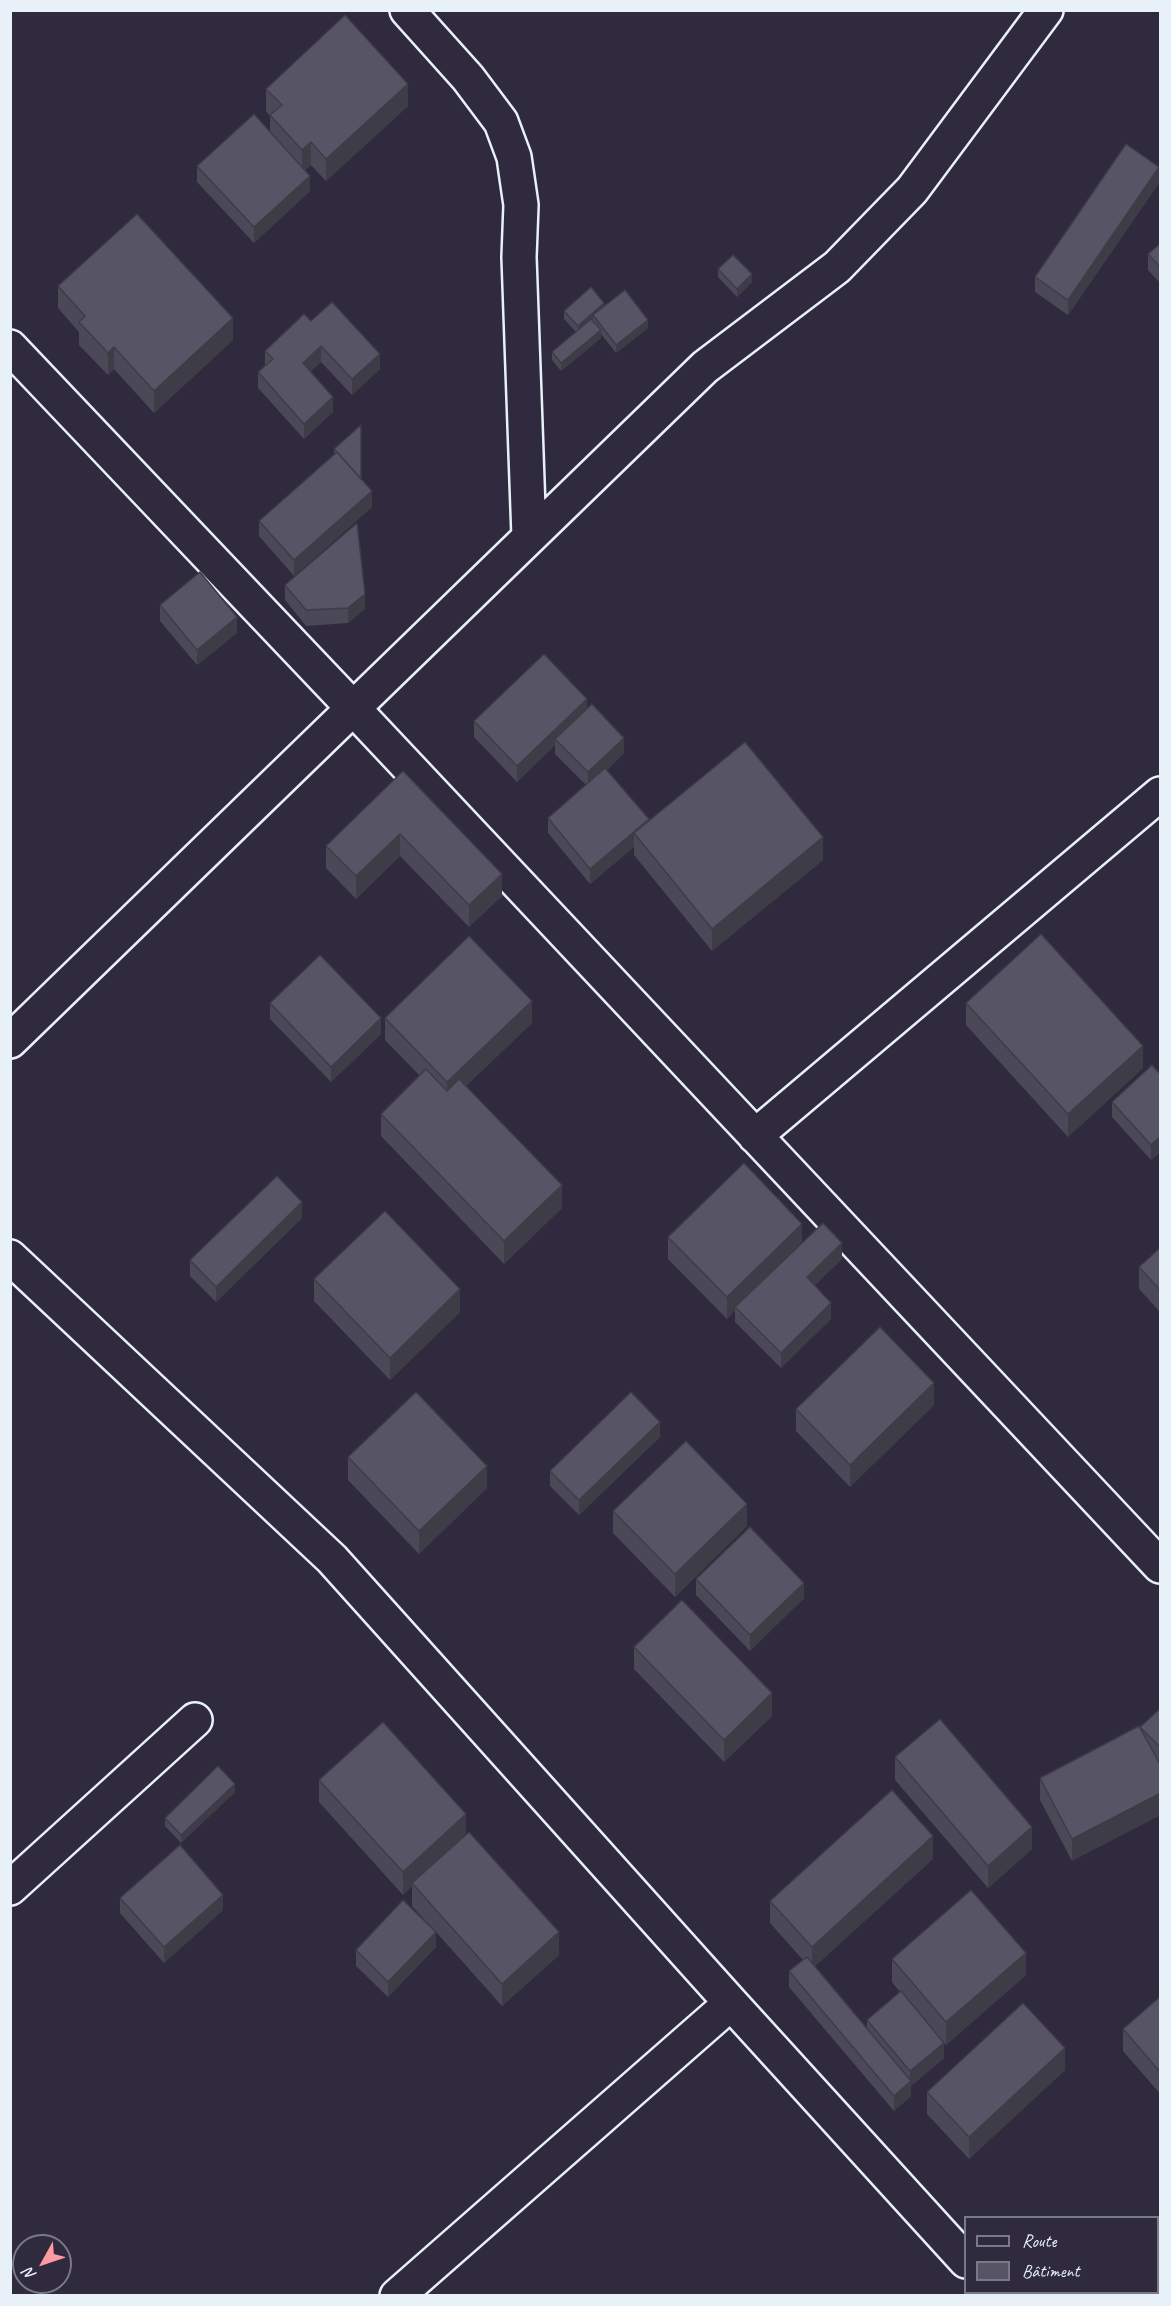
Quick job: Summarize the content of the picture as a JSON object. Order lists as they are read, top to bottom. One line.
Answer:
{"legend":["Route","Bâtiment"],"north":"bottom left"}
